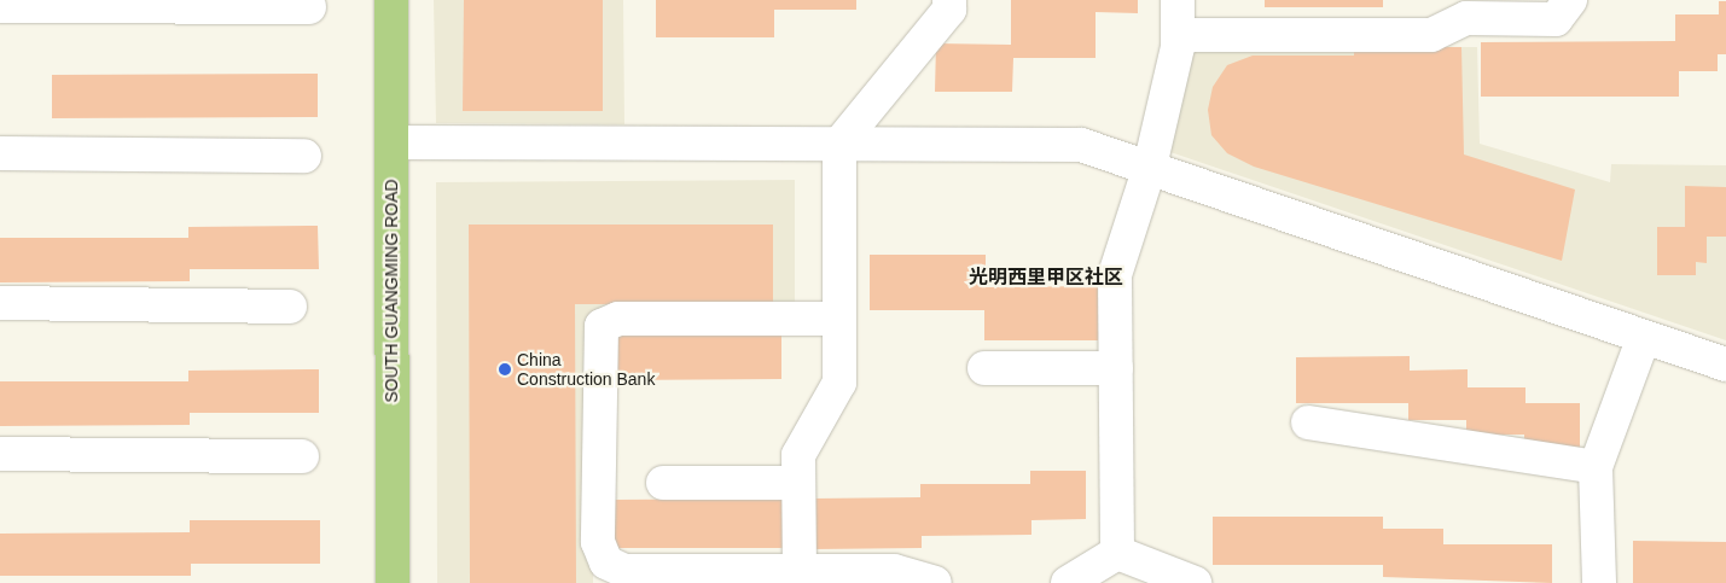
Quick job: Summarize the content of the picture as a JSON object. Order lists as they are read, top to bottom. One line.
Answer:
{"streets":{"main road":["SOUTH GUANGMING ROAD"]},"districts":["光明西里甲区社区"],"places":["China Construction Bank"]}
